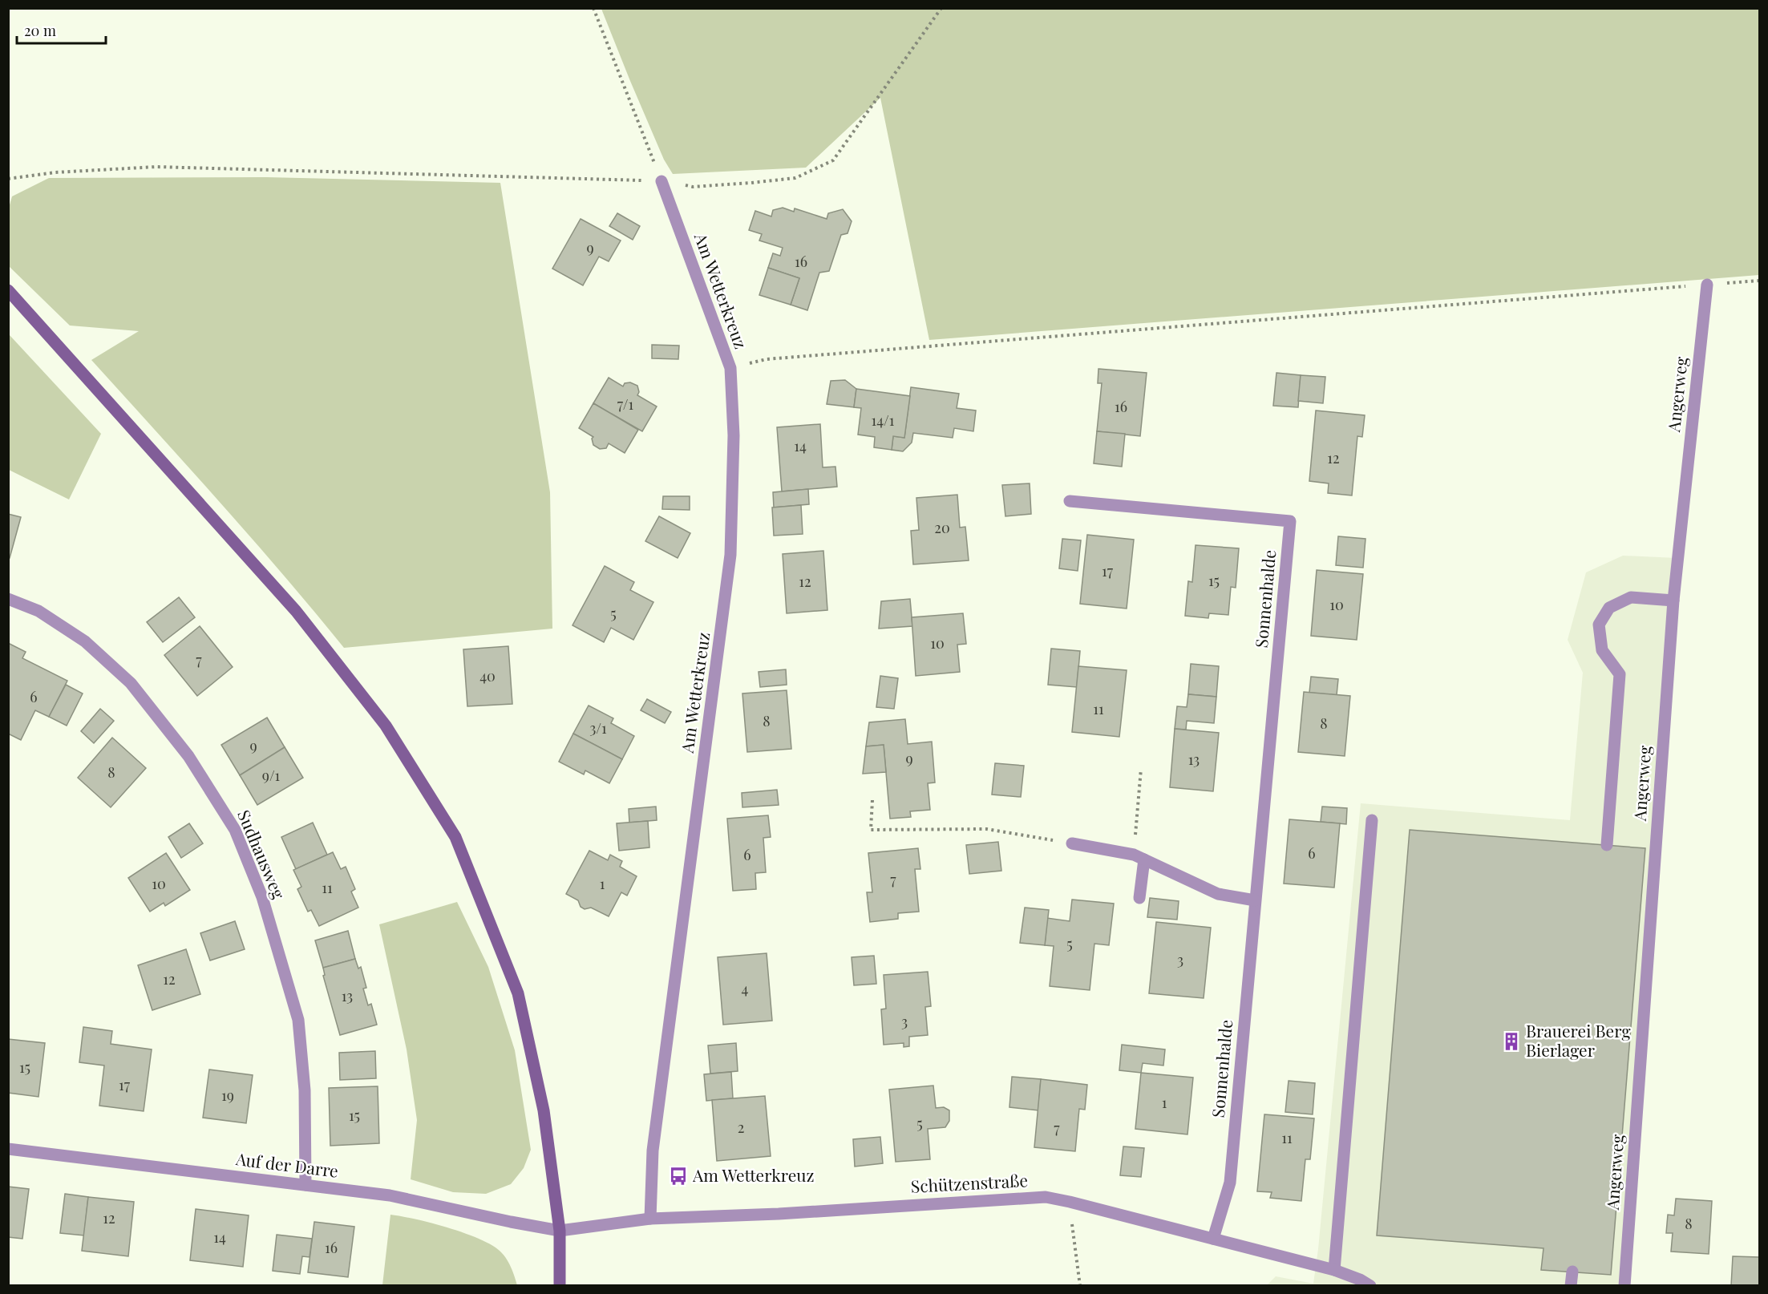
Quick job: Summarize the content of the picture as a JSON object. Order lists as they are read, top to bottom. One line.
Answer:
{"streets":{"street":["Am Wetterkreuz","Angerweg","Sonnenhalde","Sudhausweg","Auf der Darre","Schützenstraße"]},"crossings":[["Am Wetterkreuz","Schützenstraße"],["Sonnenhalde","Schützenstraße"],["Sudhausweg","Auf der Darre"],["Auf der Darre","Schützenstraße"]],"places":{"building":["Brauerei Berg Bierlager"],"bus stop":["Am Wetterkreuz"]},"house_numbers":["9","16","7/1","16","14/1","14","12","20","17","15","12","10","5","10","7","40","6","11","8","8","3/1","9","9","13","8","9/1","6","6","7","10","1","11","5","3","12","4","13","3","15","17","19","1","15","5","2","7","11","12","8","14","16"],"scale_bar":"20 m"}
